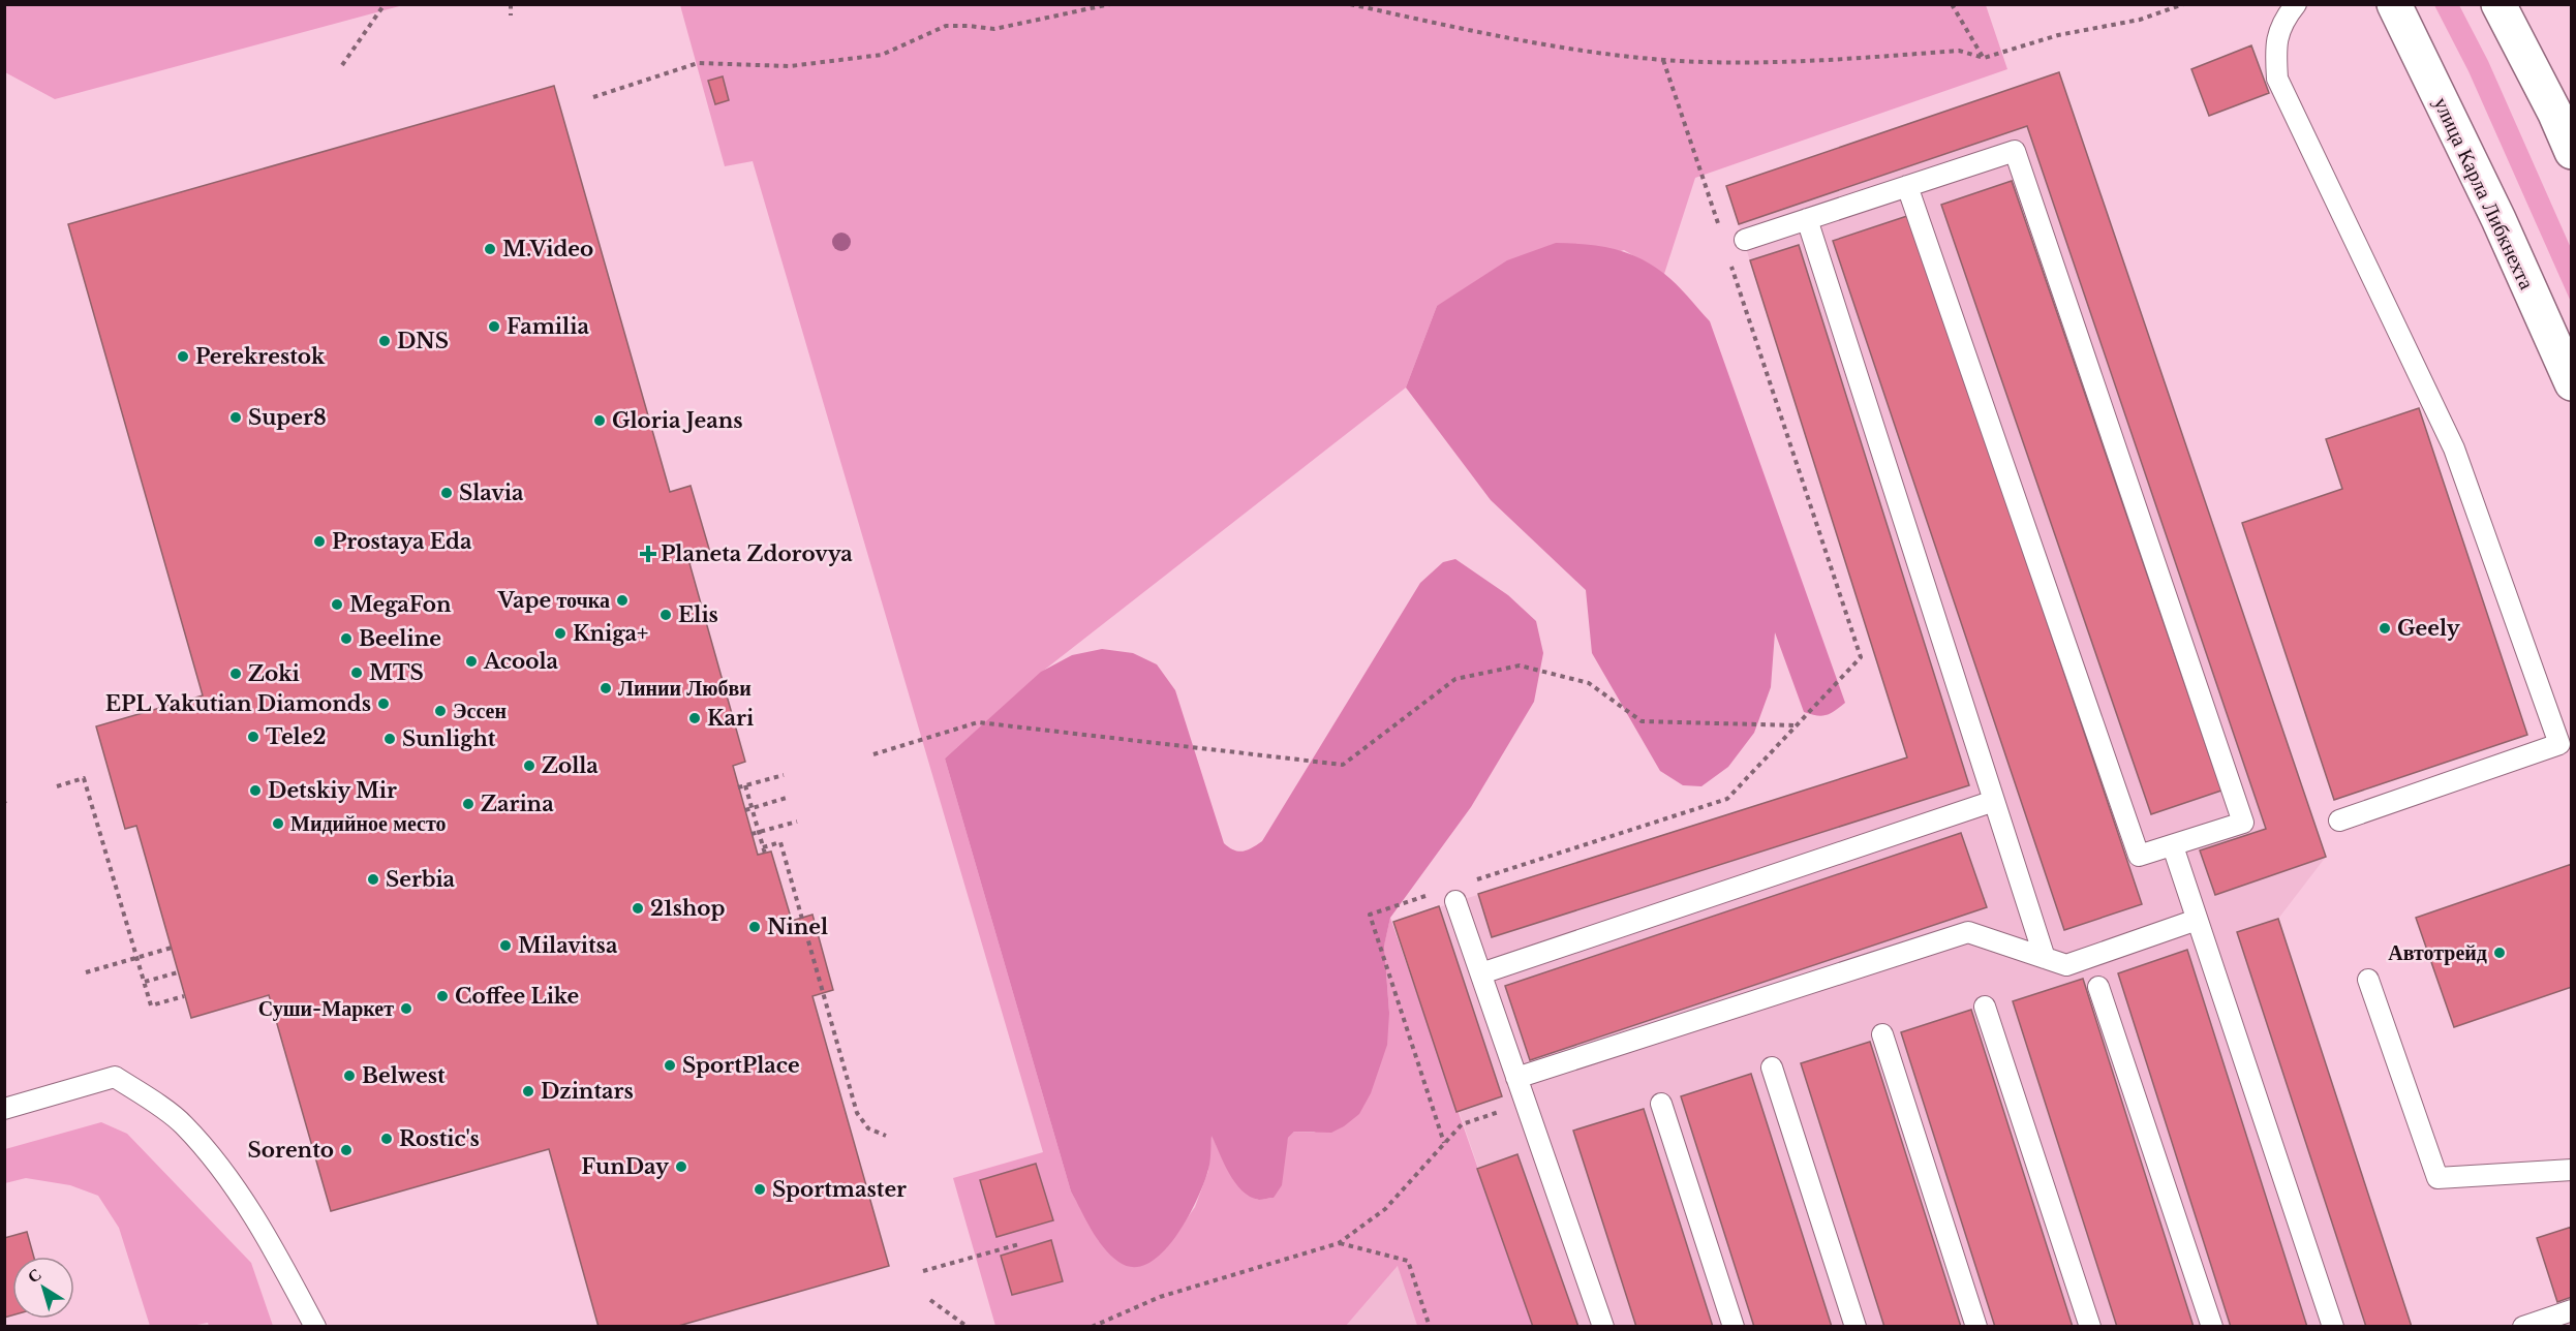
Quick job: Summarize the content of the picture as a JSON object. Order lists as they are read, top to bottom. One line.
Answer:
{"streets":{"main road":["улица Карла Либкнехта"]},"places":{"other":["M.Video","Familia","DNS","Perekrestok","Super8","Gloria Jeans","Slavia","Prostaya Eda","Vape точка","MegaFon","Elis","Geely","Kniga+","Beeline","Acoola","MTS","Zoki","Линии Любви","EPL Yakutian Diamonds","Эссен","Kari","Tele2","Sunlight","Zolla","Detskiy Mir","Zarina","Мидийное место","Serbia","21shop","Ninel","Milavitsa","Автотрейд","Coffee Like","Суши-Маркет","SportPlace","Belwest","Dzintars","Rostic's","Sorento","FunDay","Sportmaster"],"health":["Planeta Zdorovya"]},"north":"top left"}
